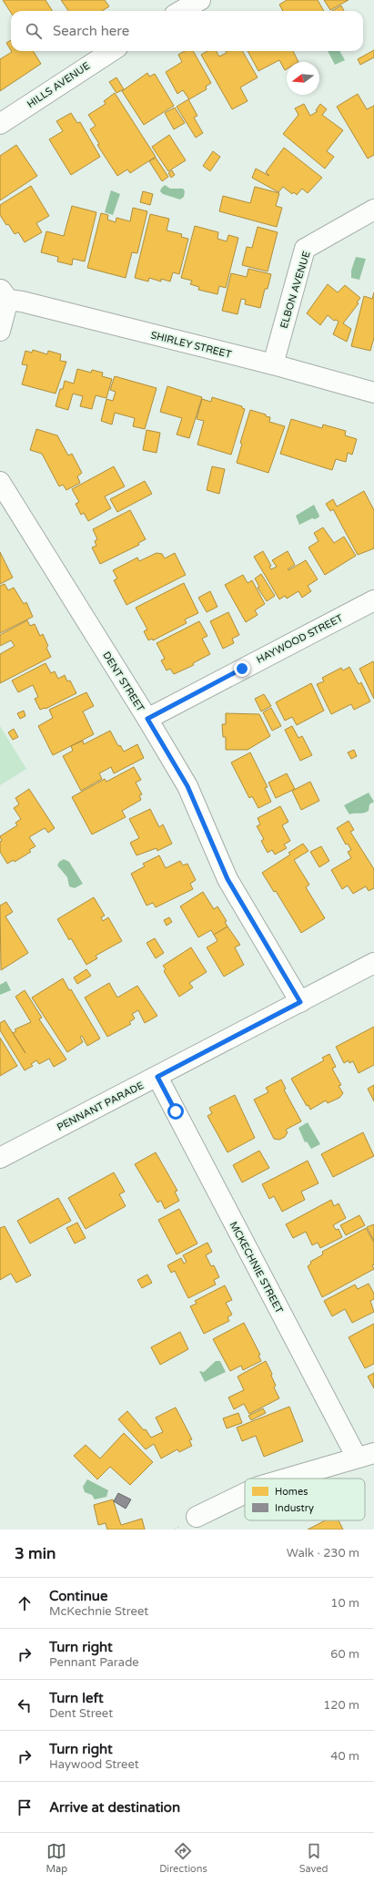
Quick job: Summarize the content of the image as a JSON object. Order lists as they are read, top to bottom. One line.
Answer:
{"streets":{"street":["HILLS AVENUE","ELBON AVENUE","SHIRLEY STREET","HAYWOOD STREET","DENT STREET","PENNANT PARADE","MCKECHNIE STREET"]},"crossings":[["ELBON AVENUE","SHIRLEY STREET"],["HAYWOOD STREET","DENT STREET"],["DENT STREET","PENNANT PARADE"],["PENNANT PARADE","MCKECHNIE STREET"]],"legend":["Homes","Industry"],"north":"left","page":{"search":"Search here","heading":["3 min","Walk · 230 m"],"list":[["Continue","McKechnie Street","10 m"],["Turn right","Pennant Parade","60 m"],["Turn left","Dent Street","120 m"],["Turn right","Haywood Street","40 m"],"Arrive at destination"],"nav":["Map","Directions","Saved"]}}
